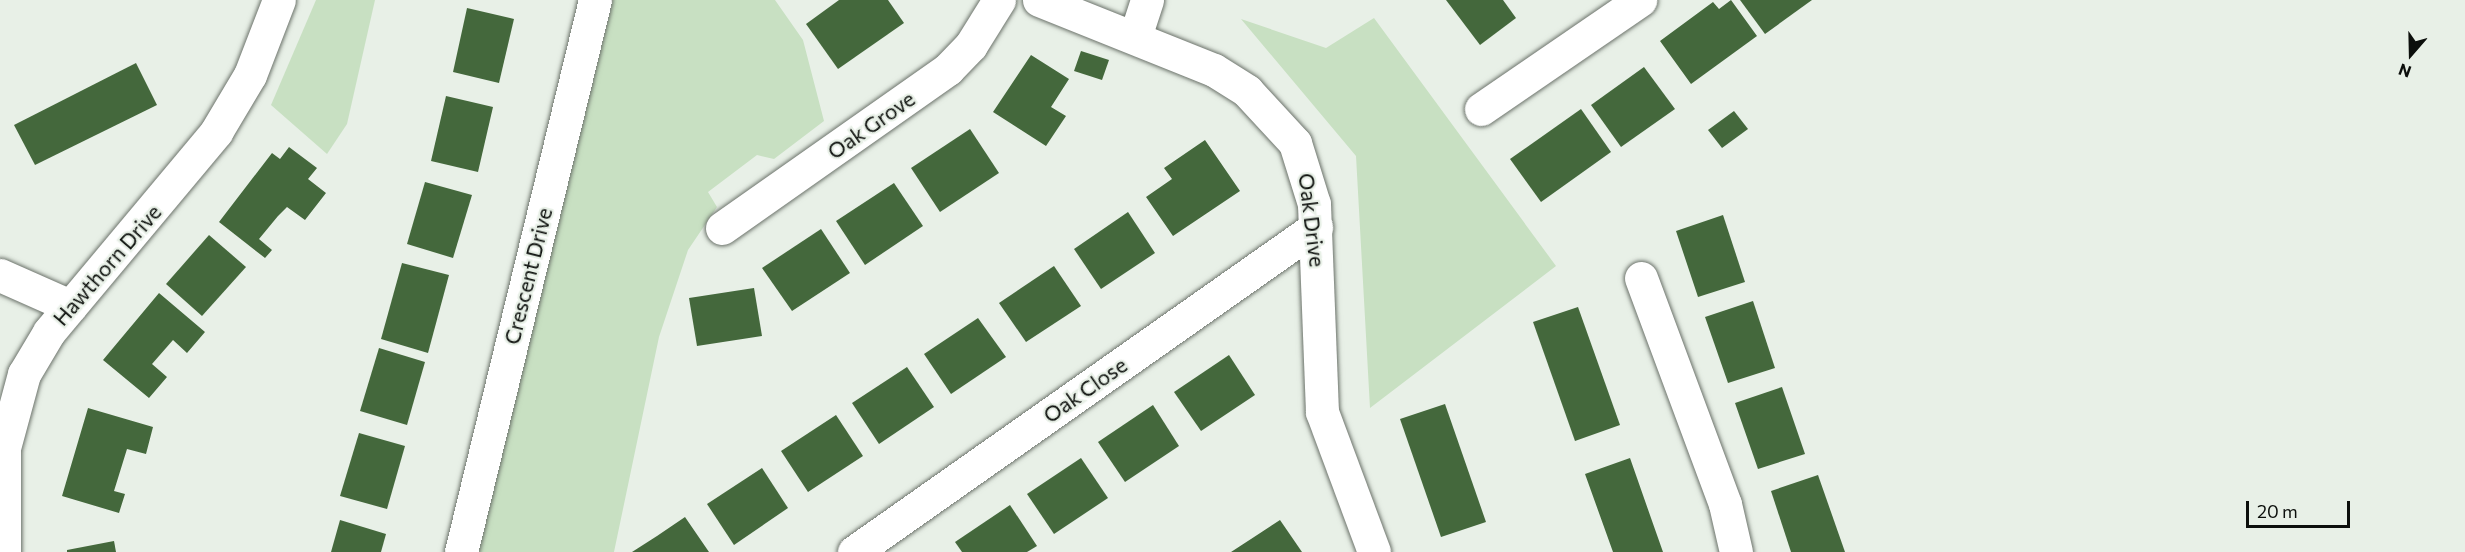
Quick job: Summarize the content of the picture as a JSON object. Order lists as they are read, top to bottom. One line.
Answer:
{"streets":{"street":["Oak Grove","Oak Drive","Hawthorn Drive","Crescent Drive","Oak Close"]},"crossings":[["Oak Drive","Oak Close"]],"scale_bar":"20 m","north":"bottom"}
